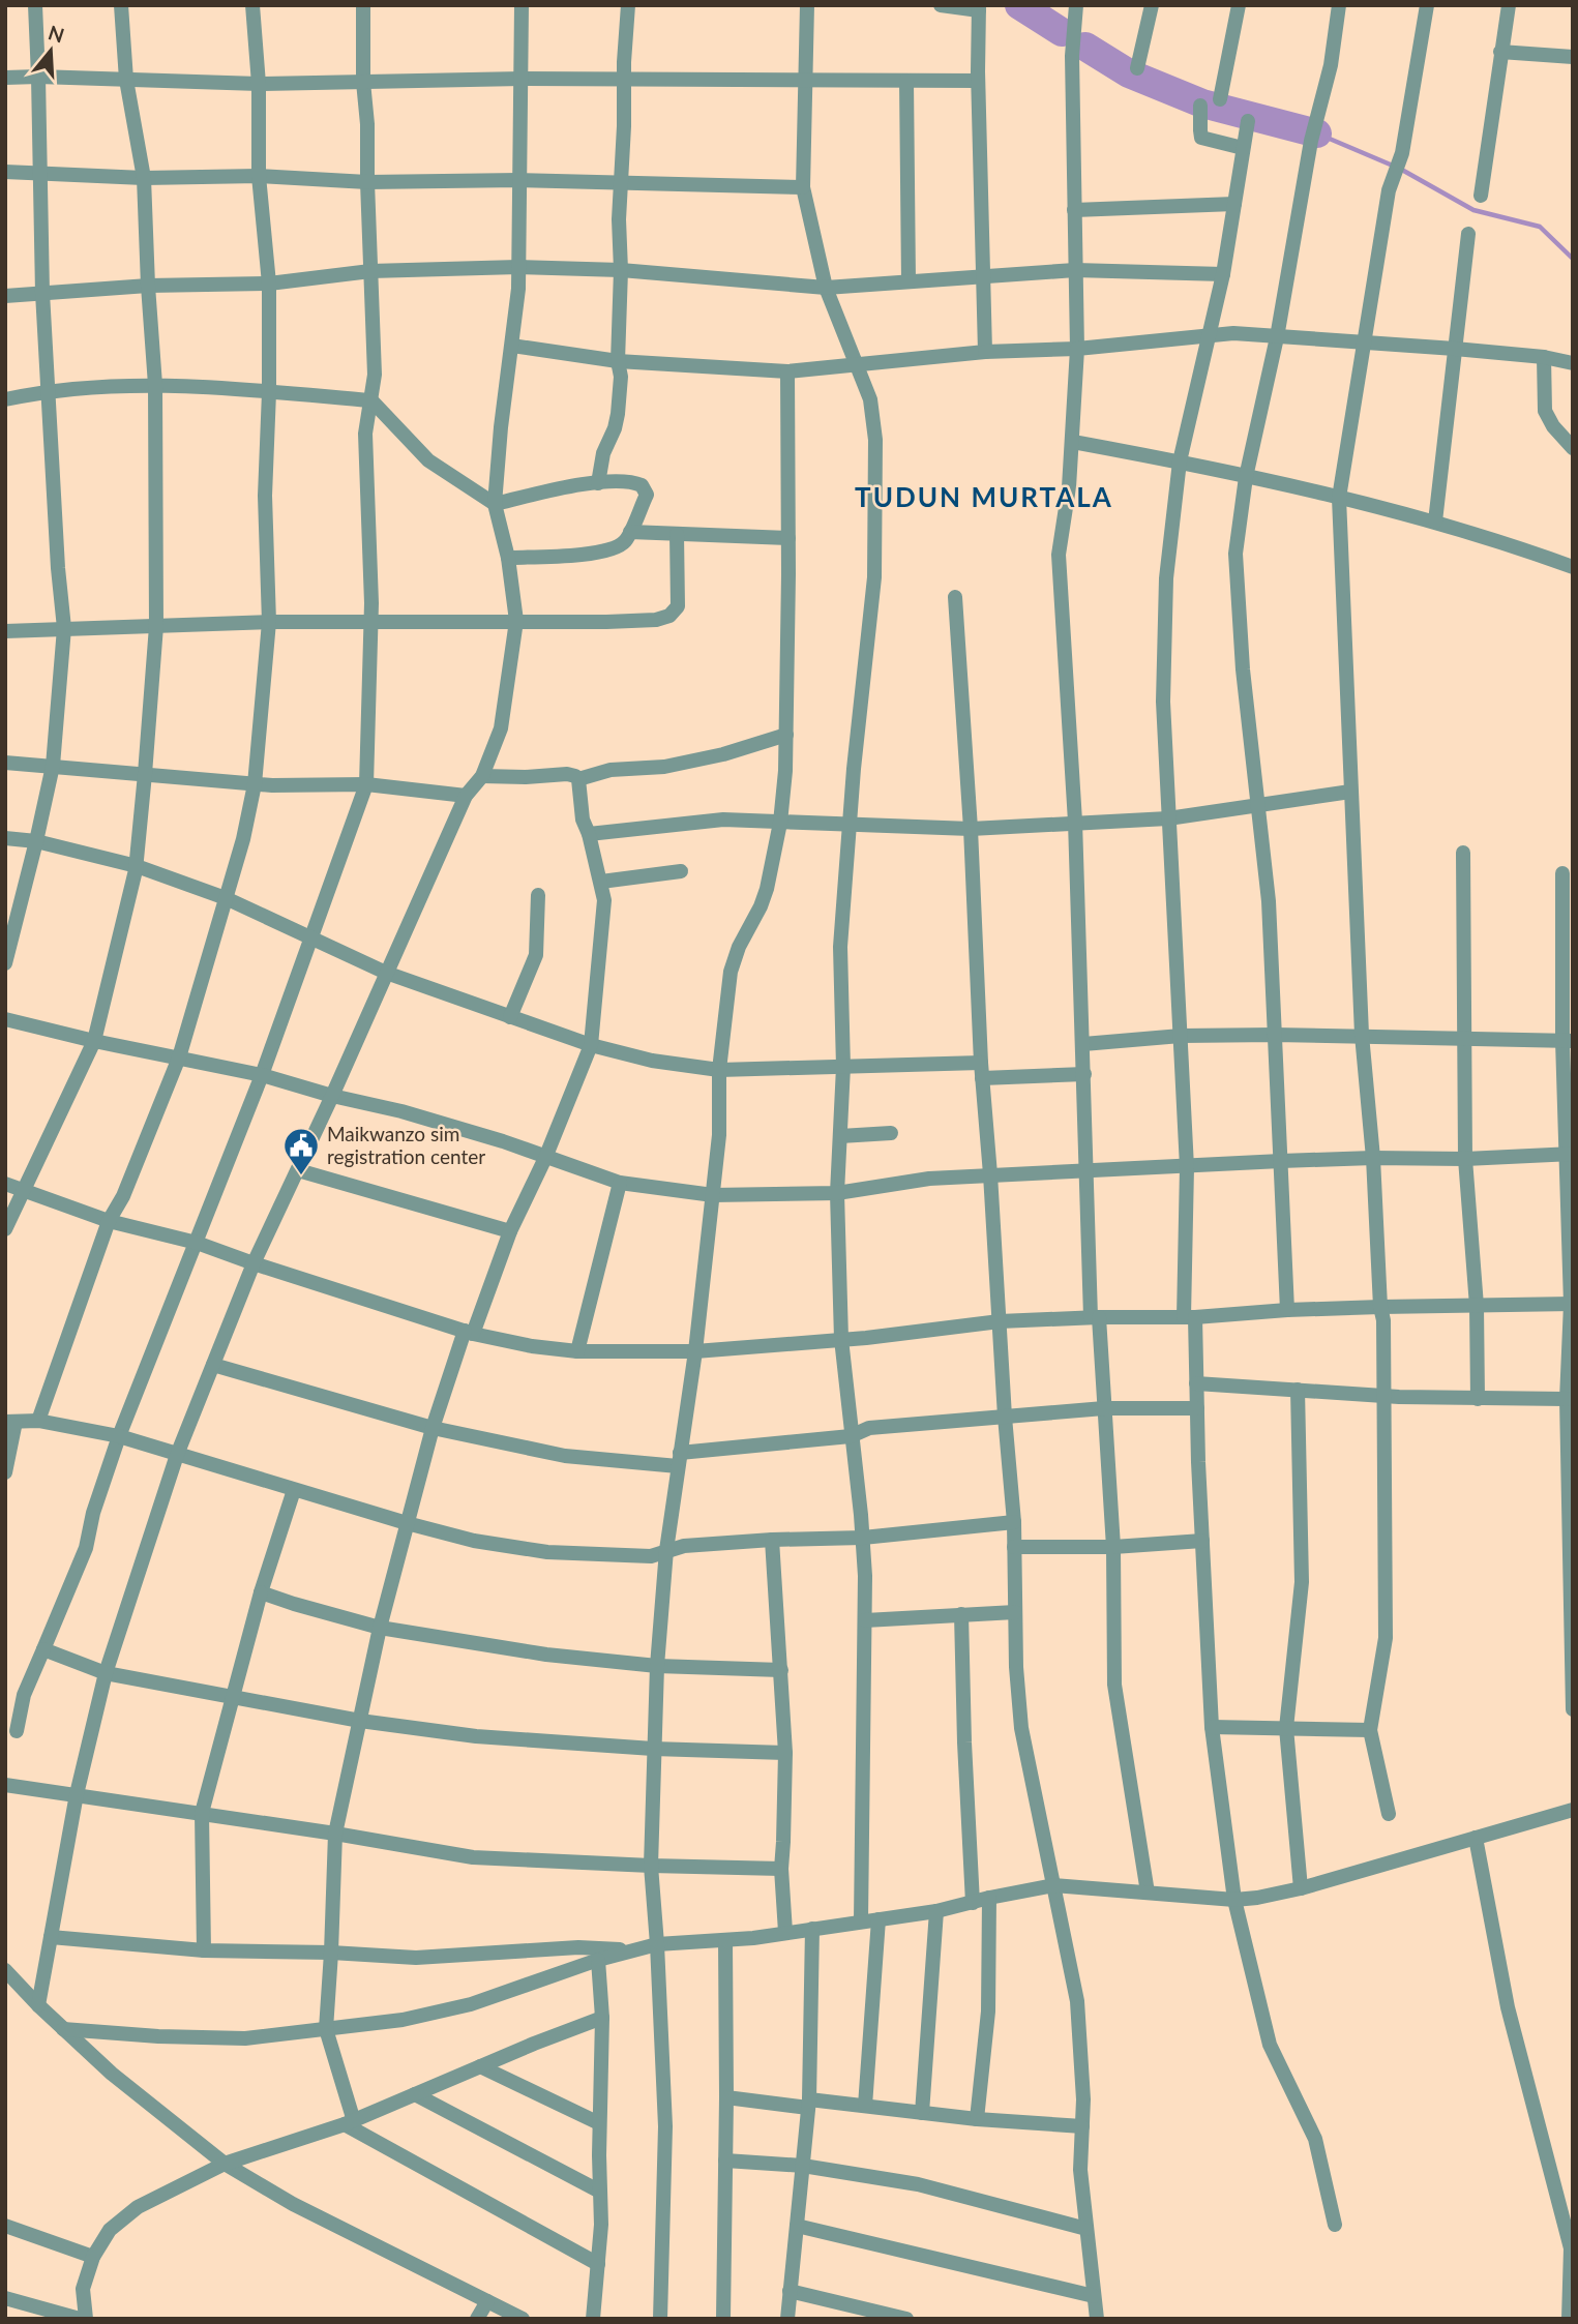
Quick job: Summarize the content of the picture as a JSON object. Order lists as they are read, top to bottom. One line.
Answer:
{"districts":["TUDUN MURTALA"],"places":{"public building":["Maikwanzo sim registration center"]},"north":"top"}
